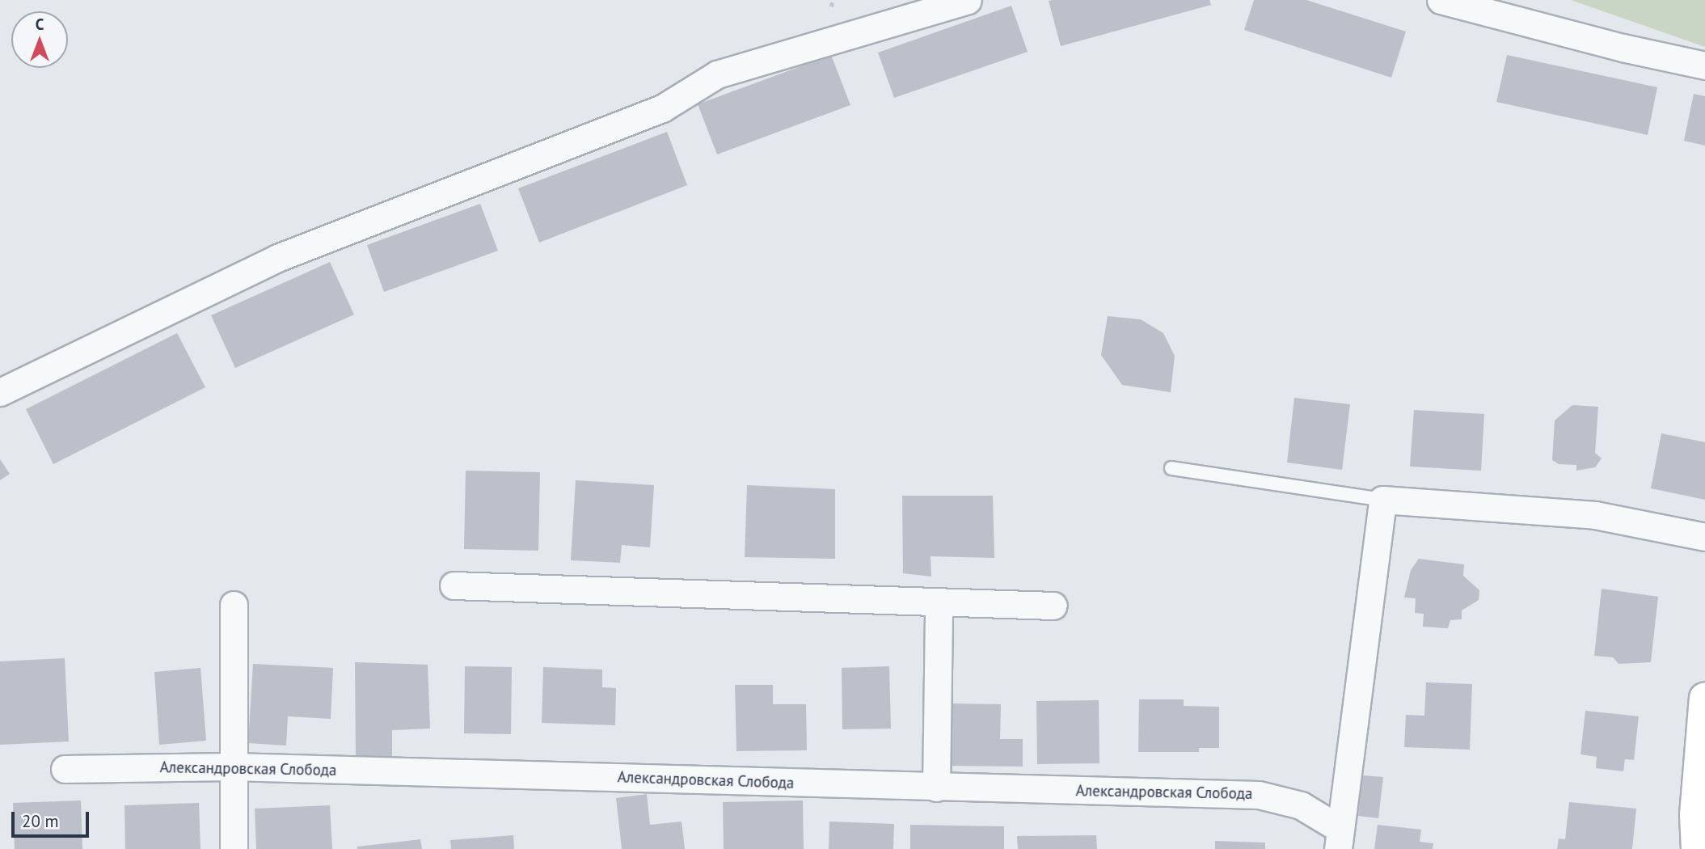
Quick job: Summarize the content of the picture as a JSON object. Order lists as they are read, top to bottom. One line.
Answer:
{"streets":{"street":["Александровская Слобода"]},"scale_bar":"20 m","north":"top"}
